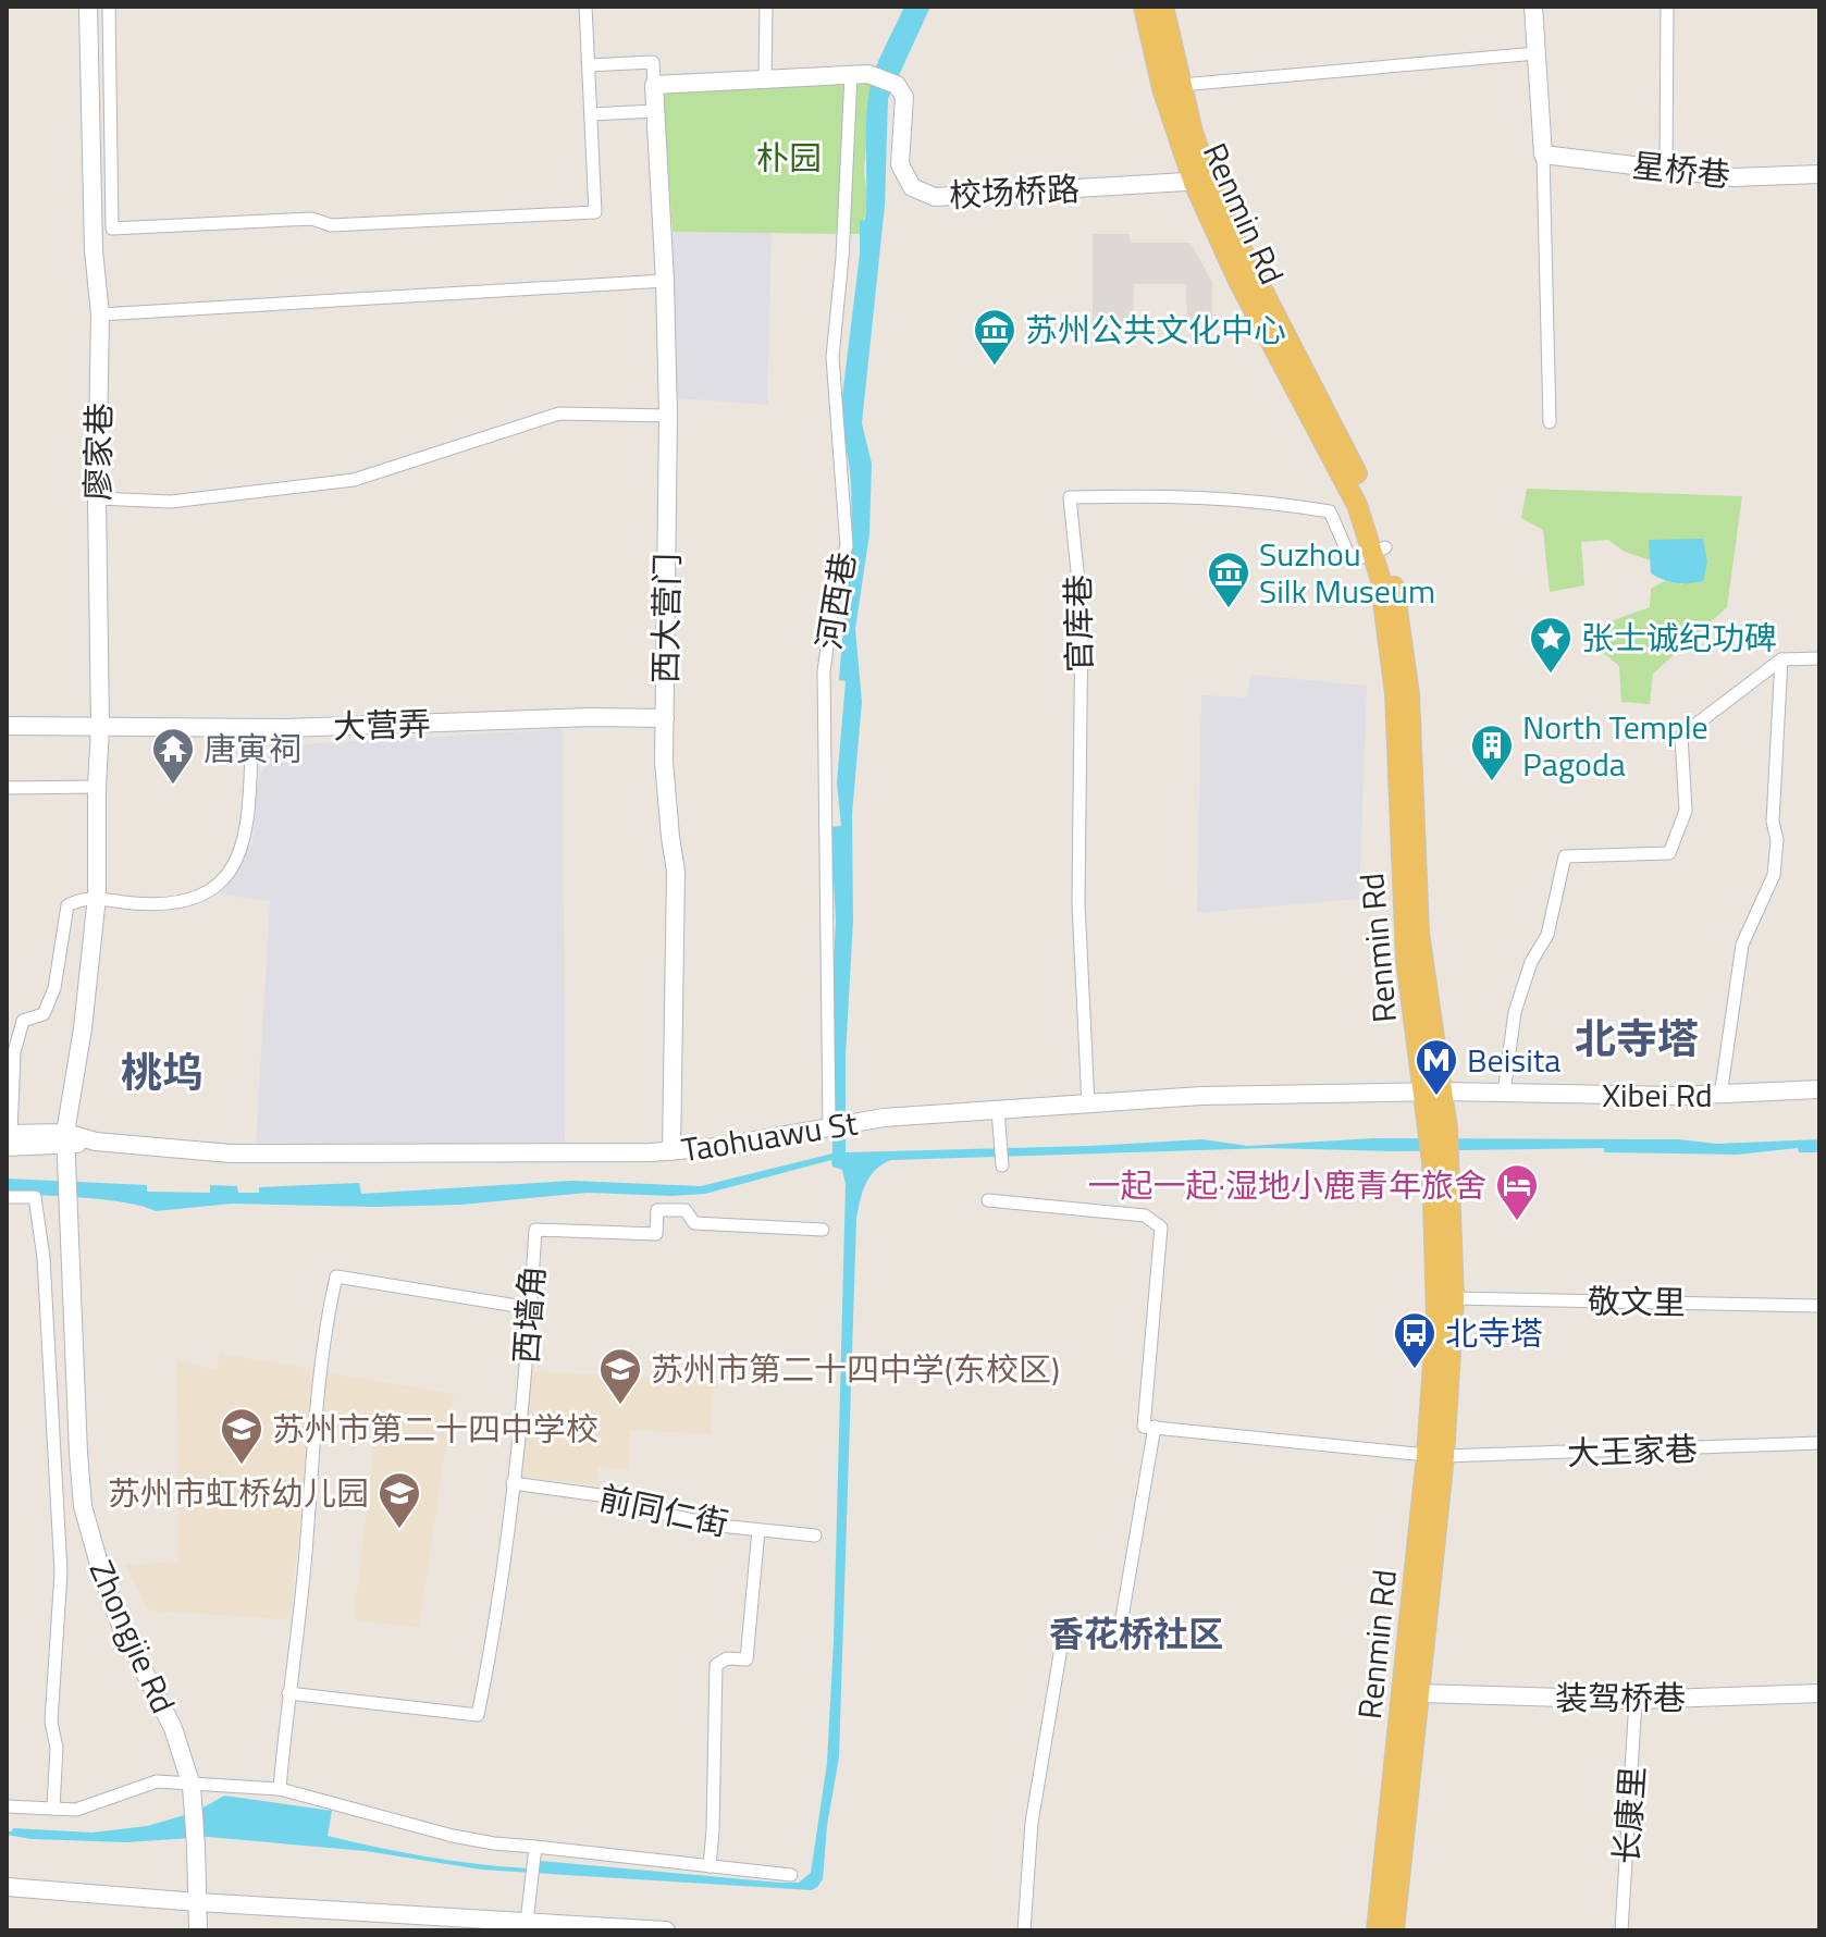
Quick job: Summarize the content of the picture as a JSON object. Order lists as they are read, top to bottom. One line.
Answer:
{"streets":{"main road":["Renmin Rd"],"street":["星桥巷","校场桥路","廖家巷","河西巷","西大营门","官库巷","大营弄","Xibei Rd","Taohuawu St","敬文里","西墙角","大王家巷","前同仁街","Zhongjie Rd","装驾桥巷","长康里"]},"crossings":[["校场桥路","Renmin Rd"],["校场桥路","河西巷"],["校场桥路","西大营门"],["Renmin Rd","官库巷"],["Renmin Rd","Xibei Rd"],["Renmin Rd","Taohuawu St"],["Renmin Rd","敬文里"],["Renmin Rd","大王家巷"],["Renmin Rd","装驾桥巷"],["廖家巷","大营弄"],["廖家巷","Taohuawu St"],["廖家巷","Zhongjie Rd"],["河西巷","Taohuawu St"],["西大营门","大营弄"],["西大营门","Taohuawu St"],["官库巷","Taohuawu St"],["Xibei Rd","Taohuawu St"],["Taohuawu St","Zhongjie Rd"],["西墙角","前同仁街"],["装驾桥巷","长康里"]],"districts":["北寺塔","桃坞","香花桥社区"],"parks":["朴园"],"places":{"museum":["苏州公共文化中心","Suzhou Silk Museum"],"place":["张士诚纪功碑"],"building":["North Temple Pagoda"],"temple":["唐寅祠"],"metro station":["Beisita"],"hotel":["一起一起·湿地小鹿青年旅舍"],"bus stop":["北寺塔"],"school or university":["苏州市第二十四中学(东校区)","苏州市第二十四中学校","苏州市虹桥幼儿园"]}}
